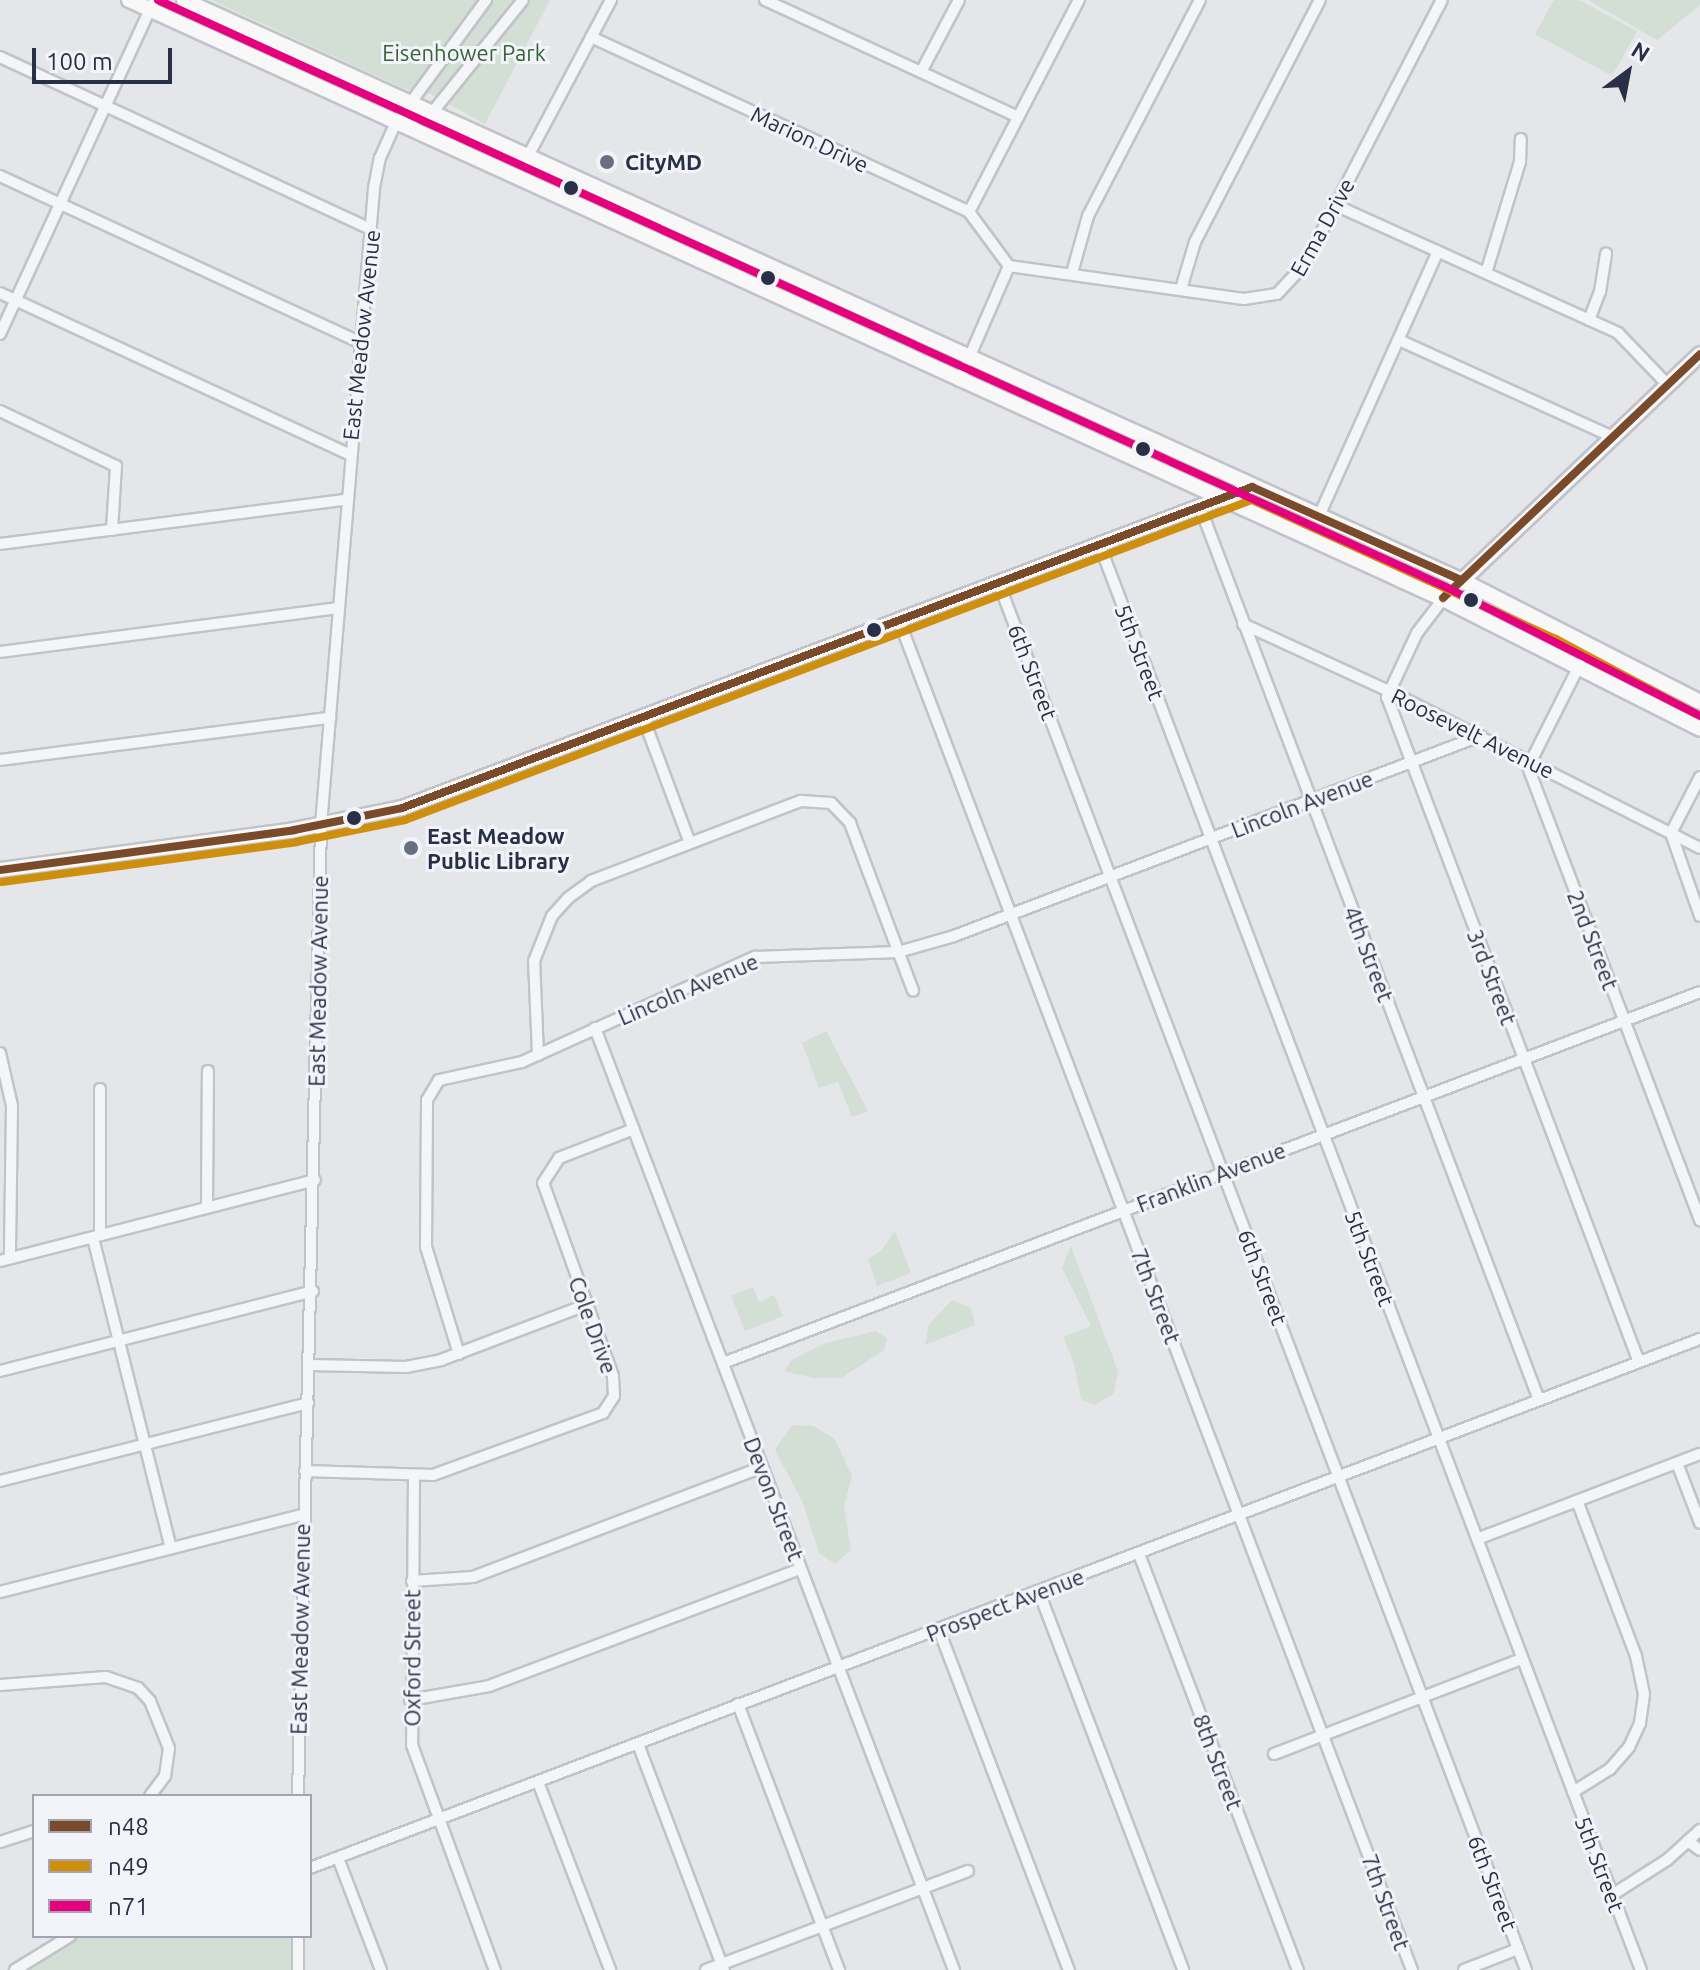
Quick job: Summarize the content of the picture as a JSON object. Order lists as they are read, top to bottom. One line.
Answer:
{"streets":{"street":["Marion Drive","Erma Drive","East Meadow Avenue","5th Street","6th Street","Roosevelt Avenue","Lincoln Avenue","2nd Street","4th Street","3rd Street","Franklin Avenue","7th Street","Cole Drive","Devon Street","Prospect Avenue","Oxford Street","8th Street"]},"crossings":[["Marion Drive","Erma Drive"],["East Meadow Avenue","Cole Drive"],["5th Street","Lincoln Avenue"],["5th Street","Franklin Avenue"],["5th Street","Prospect Avenue"],["6th Street","Lincoln Avenue"],["6th Street","Franklin Avenue"],["6th Street","Prospect Avenue"],["Roosevelt Avenue","Lincoln Avenue"],["Roosevelt Avenue","2nd Street"],["Roosevelt Avenue","4th Street"],["Roosevelt Avenue","3rd Street"],["Lincoln Avenue","4th Street"],["Lincoln Avenue","3rd Street"],["Lincoln Avenue","7th Street"],["Lincoln Avenue","Devon Street"],["2nd Street","Franklin Avenue"],["4th Street","Franklin Avenue"],["4th Street","Prospect Avenue"],["3rd Street","Franklin Avenue"],["3rd Street","Prospect Avenue"],["Franklin Avenue","7th Street"],["Franklin Avenue","Devon Street"],["7th Street","Prospect Avenue"],["Cole Drive","Devon Street"],["Cole Drive","Oxford Street"],["Devon Street","Prospect Avenue"],["Prospect Avenue","Oxford Street"],["Prospect Avenue","8th Street"]],"parks":["Eisenhower Park"],"places":["CityMD","East Meadow Public Library"],"lines":["transit line n71","transit line n48","transit line n49"],"legend":["n48","n49","n71"],"scale_bar":"100 m","north":"top right"}
